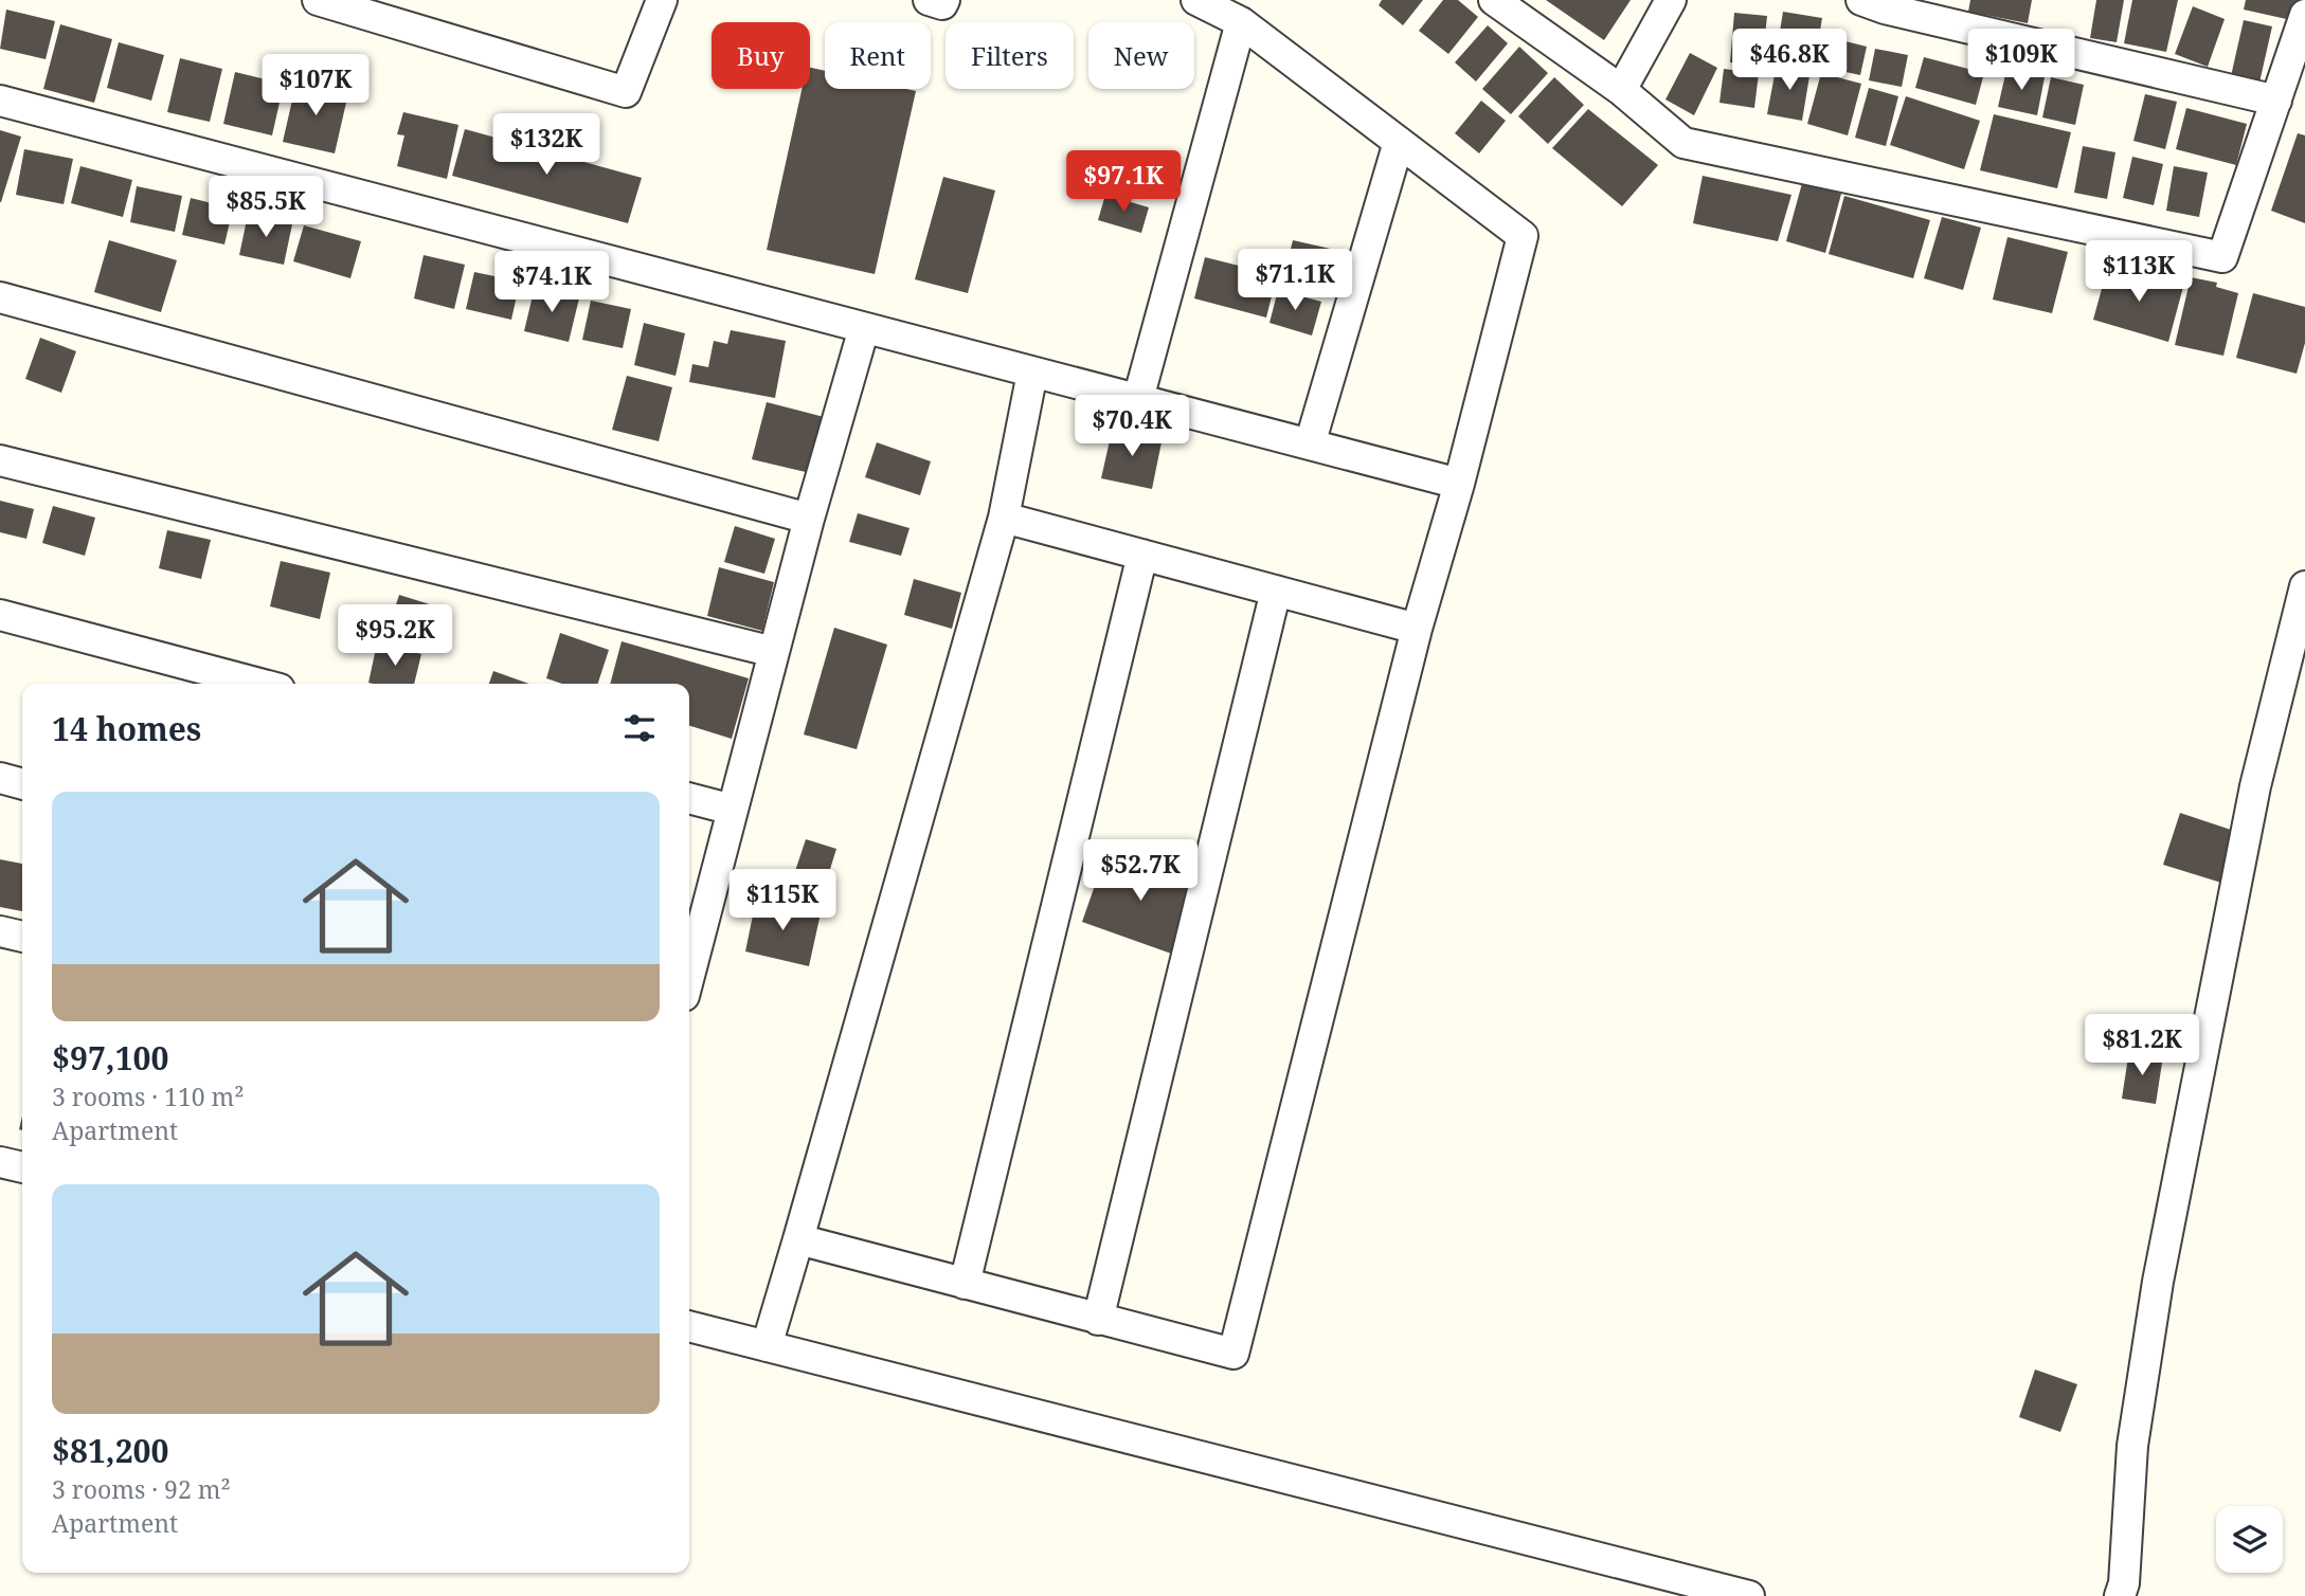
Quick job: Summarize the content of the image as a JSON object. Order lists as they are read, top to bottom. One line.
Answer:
{"page":{"chip":["Buy","Rent","Filters","New"],"price":["$46.8K","$109K","$107K","$132K","$97.1K","$85.5K","$113K","$71.1K","$74.1K","$70.4K","$95.2K","$52.7K","$115K","$81.2K"],"heading":"14 homes","list":[{"name":"$97,100","note":"3 rooms · 110 m² · Apartment"},{"name":"$81,200","note":"3 rooms · 92 m² · Apartment"}]}}
